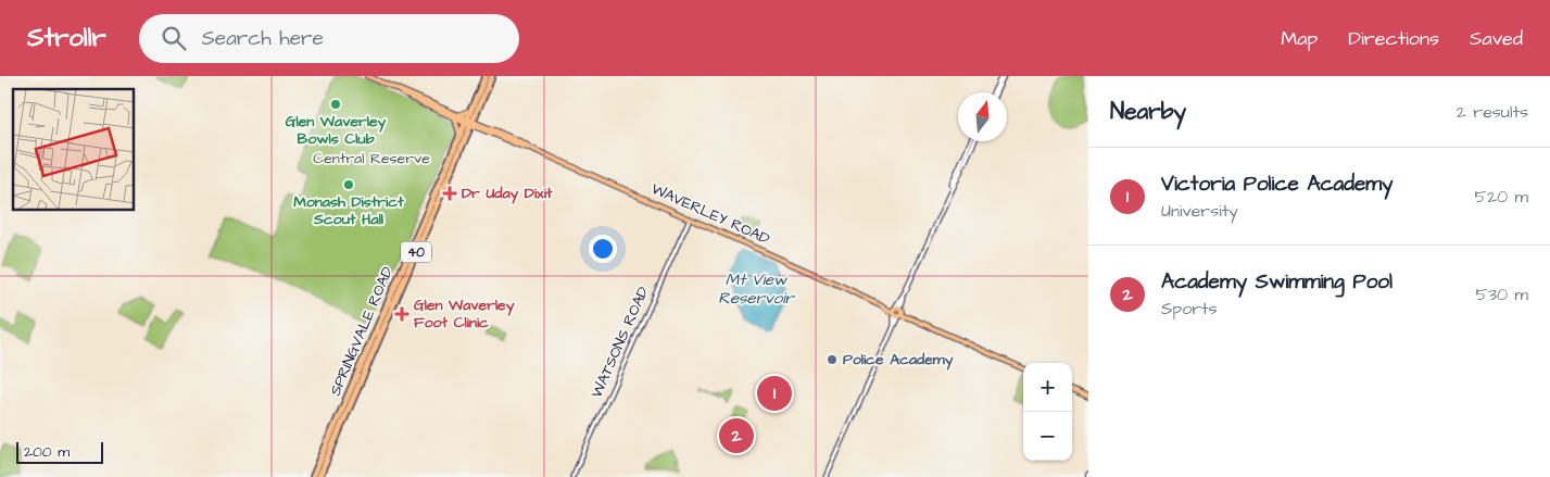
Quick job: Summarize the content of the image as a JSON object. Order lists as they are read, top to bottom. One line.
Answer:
{"streets":{"highway":["40","SPRINGVALE ROAD"],"main road":["WAVERLEY ROAD"],"street":["WATSONS ROAD"]},"crossings":[["WAVERLEY ROAD","SPRINGVALE ROAD"],["WAVERLEY ROAD","WATSONS ROAD"]],"water":["Mt View Reservoir"],"parks":["Central Reserve"],"places":{"other":["Glen Waverley Bowls Club","Monash District Scout Hall","Police Academy"],"health":["Dr Uday Dixit","Glen Waverley Foot Clinic"]},"scale_bar":"200 m","north":"top","page":{"header":"Strollr","search":"Search here","nav":["Map","Directions","Saved"],"heading":["Nearby","2 results"],"list":[{"mark":"1","name":"Victoria Police Academy","note":"University","value":"520 m"},{"mark":"2","name":"Academy Swimming Pool","note":"Sports","value":"530 m"}],"map_buttons":["+","−"],"pins":["1","2"],"scale":"200 m"}}
